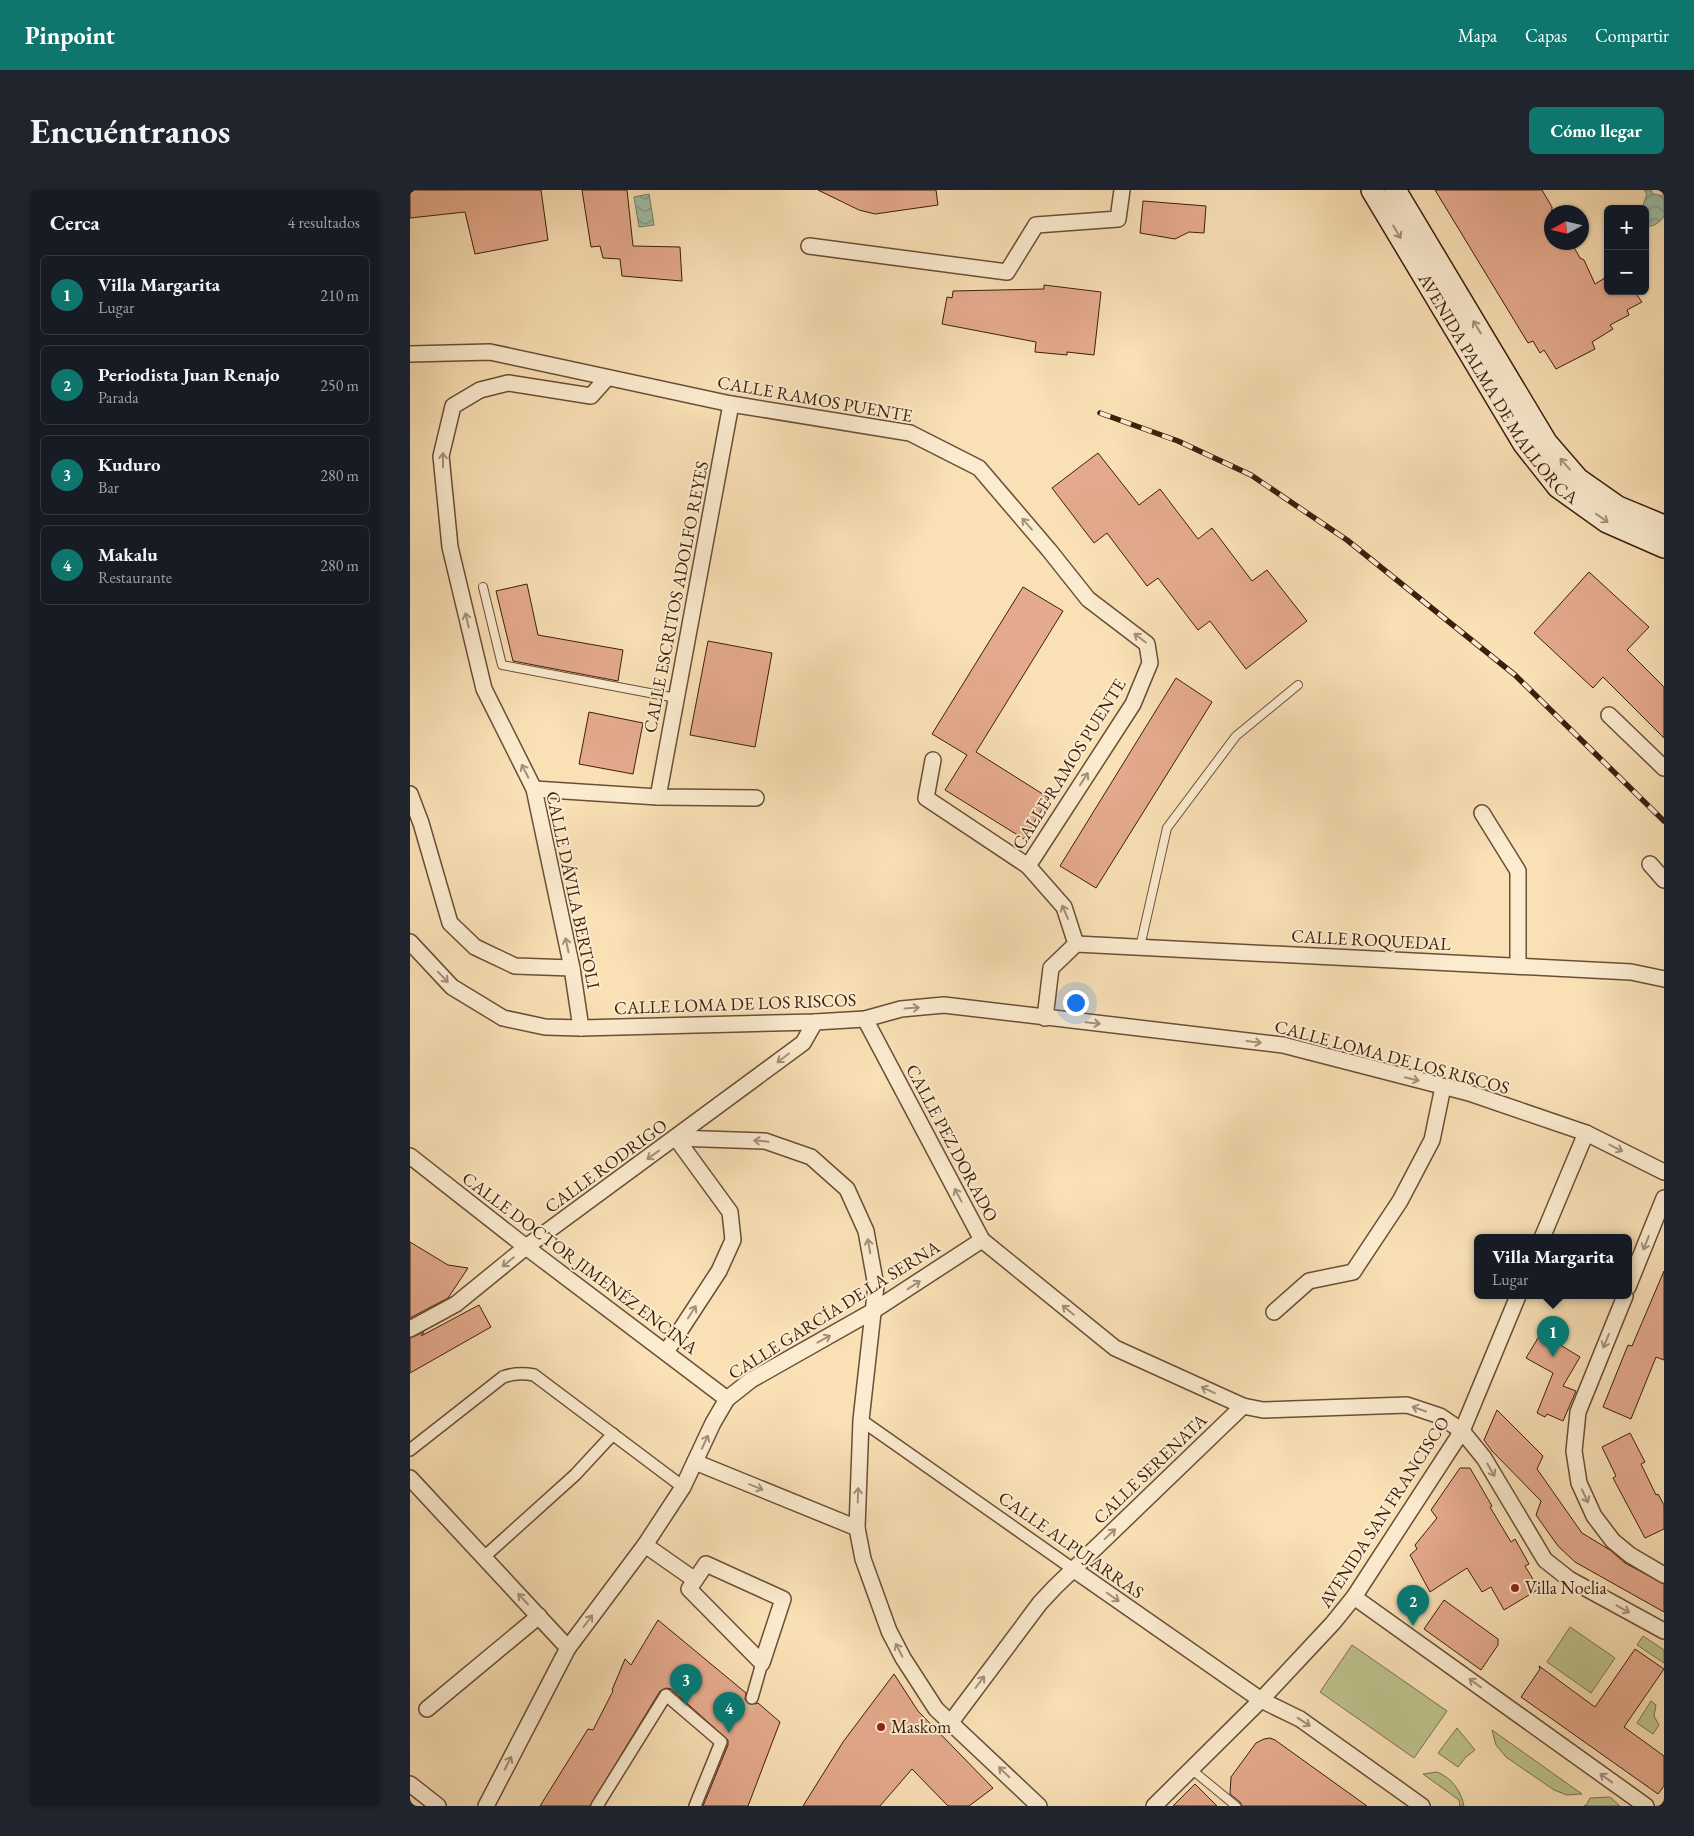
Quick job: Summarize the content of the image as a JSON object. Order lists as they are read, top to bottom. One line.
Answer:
{"streets":{"main road":["AVENIDA PALMA DE MALLORCA"],"street":["CALLE RAMOS PUENTE","CALLE ESCRITOS ADOLFO REYES","CALLE DÁVILA BERTOLI","CALLE ROQUEDAL","CALLE LOMA DE LOS RISCOS","CALLE PEZ DORADO","CALLE RODRIGO","CALLE DOCTOR JIMENÉZ ENCINA","CALLE GARCÍA DE LA SERNA","CALLE SERENATA","AVENIDA SAN FRANCISCO","CALLE ALPUJARRAS"]},"crossings":[["CALLE RAMOS PUENTE","CALLE ESCRITOS ADOLFO REYES"],["CALLE RAMOS PUENTE","CALLE DÁVILA BERTOLI"],["CALLE RAMOS PUENTE","CALLE ROQUEDAL"],["CALLE DÁVILA BERTOLI","CALLE LOMA DE LOS RISCOS"],["CALLE LOMA DE LOS RISCOS","CALLE PEZ DORADO"],["CALLE LOMA DE LOS RISCOS","CALLE RODRIGO"],["CALLE PEZ DORADO","CALLE GARCÍA DE LA SERNA"],["CALLE PEZ DORADO","CALLE SERENATA"],["CALLE PEZ DORADO","AVENIDA SAN FRANCISCO"],["CALLE RODRIGO","CALLE DOCTOR JIMENÉZ ENCINA"],["CALLE DOCTOR JIMENÉZ ENCINA","CALLE GARCÍA DE LA SERNA"],["CALLE SERENATA","CALLE ALPUJARRAS"],["AVENIDA SAN FRANCISCO","CALLE ALPUJARRAS"]],"one_way":["CALLE LOMA DE LOS RISCOS","CALLE RODRIGO","CALLE SERENATA"],"places":["Villa Noelia","Maskom"],"north":"left","page":{"header":"Pinpoint","nav":["Mapa","Capas","Compartir"],"buttons":"Cómo llegar","title":"Encuéntranos","heading":["Cerca","4 resultados"],"map_buttons":["+","−"],"list":[{"mark":"1","name":"Villa Margarita","note":"Lugar","value":"210 m"},{"mark":"2","name":"Periodista Juan Renajo","note":"Parada","value":"250 m"},{"mark":"3","name":"Kuduro","note":"Bar","value":"280 m"},{"mark":"4","name":"Makalu","note":"Restaurante","value":"280 m"}],"popup":["Villa Margarita","Lugar"],"pins":["1","2","3","4"]}}
